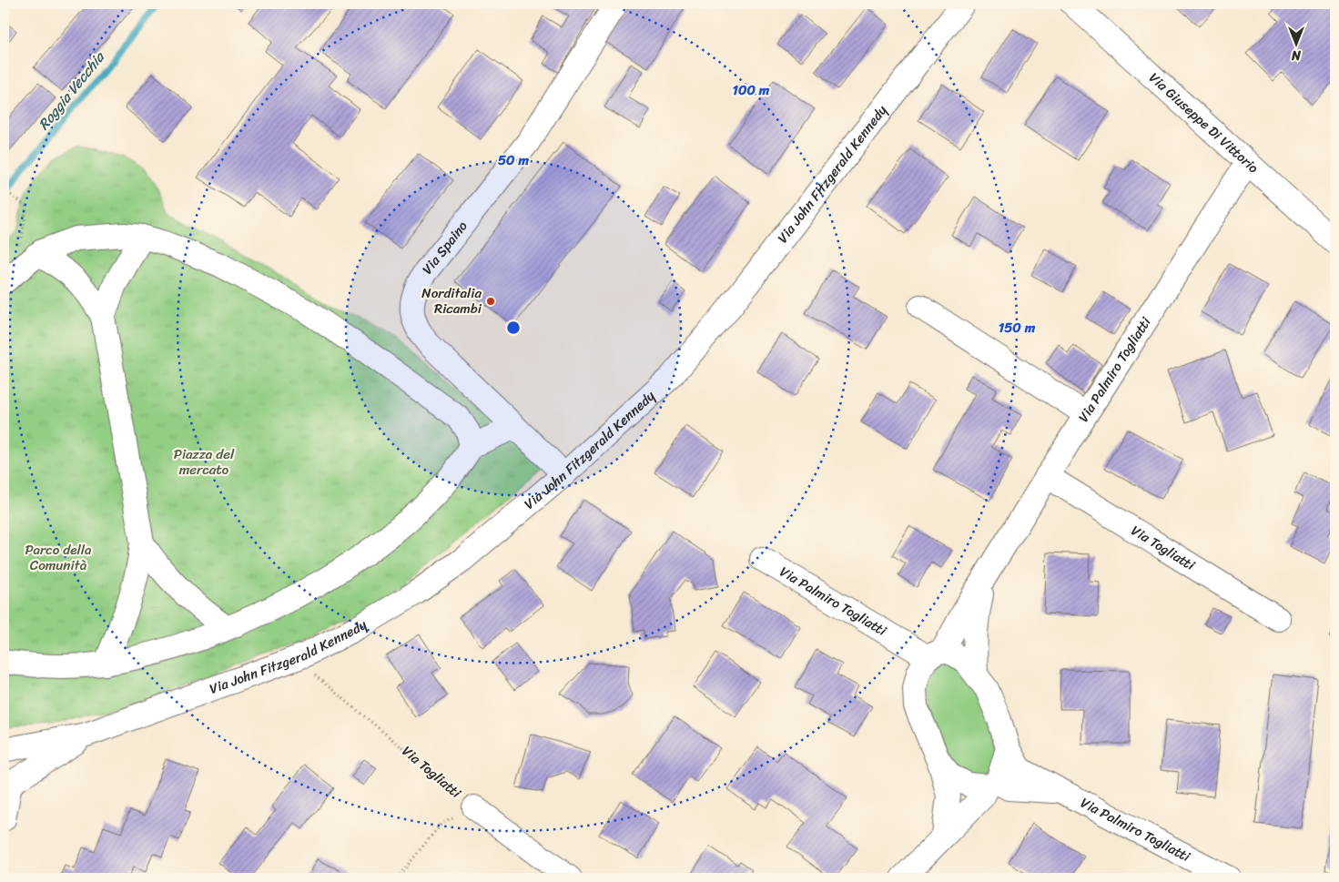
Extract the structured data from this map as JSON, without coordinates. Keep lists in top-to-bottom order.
{
  "streets": {
    "street": [
      "Via Giuseppe Di Vittorio",
      "Via John Fitzgerald Kennedy",
      "Via Spaino",
      "Via Palmiro Togliatti",
      "Via Togliatti"
    ]
  },
  "crossings": [
    ["Via Giuseppe Di Vittorio", "Via Palmiro Togliatti"],
    ["Via John Fitzgerald Kennedy", "Via Spaino"],
    ["Via John Fitzgerald Kennedy", "Via Togliatti"],
    ["Via Palmiro Togliatti", "Via Togliatti"]
  ],
  "water": ["Roggia Vecchia"],
  "parks": ["Piazza del mercato", "Parco della Comunità"],
  "places": ["Norditalia Ricambi"],
  "north": "bottom",
  "rings": ["100 m", "50 m", "150 m"]
}
